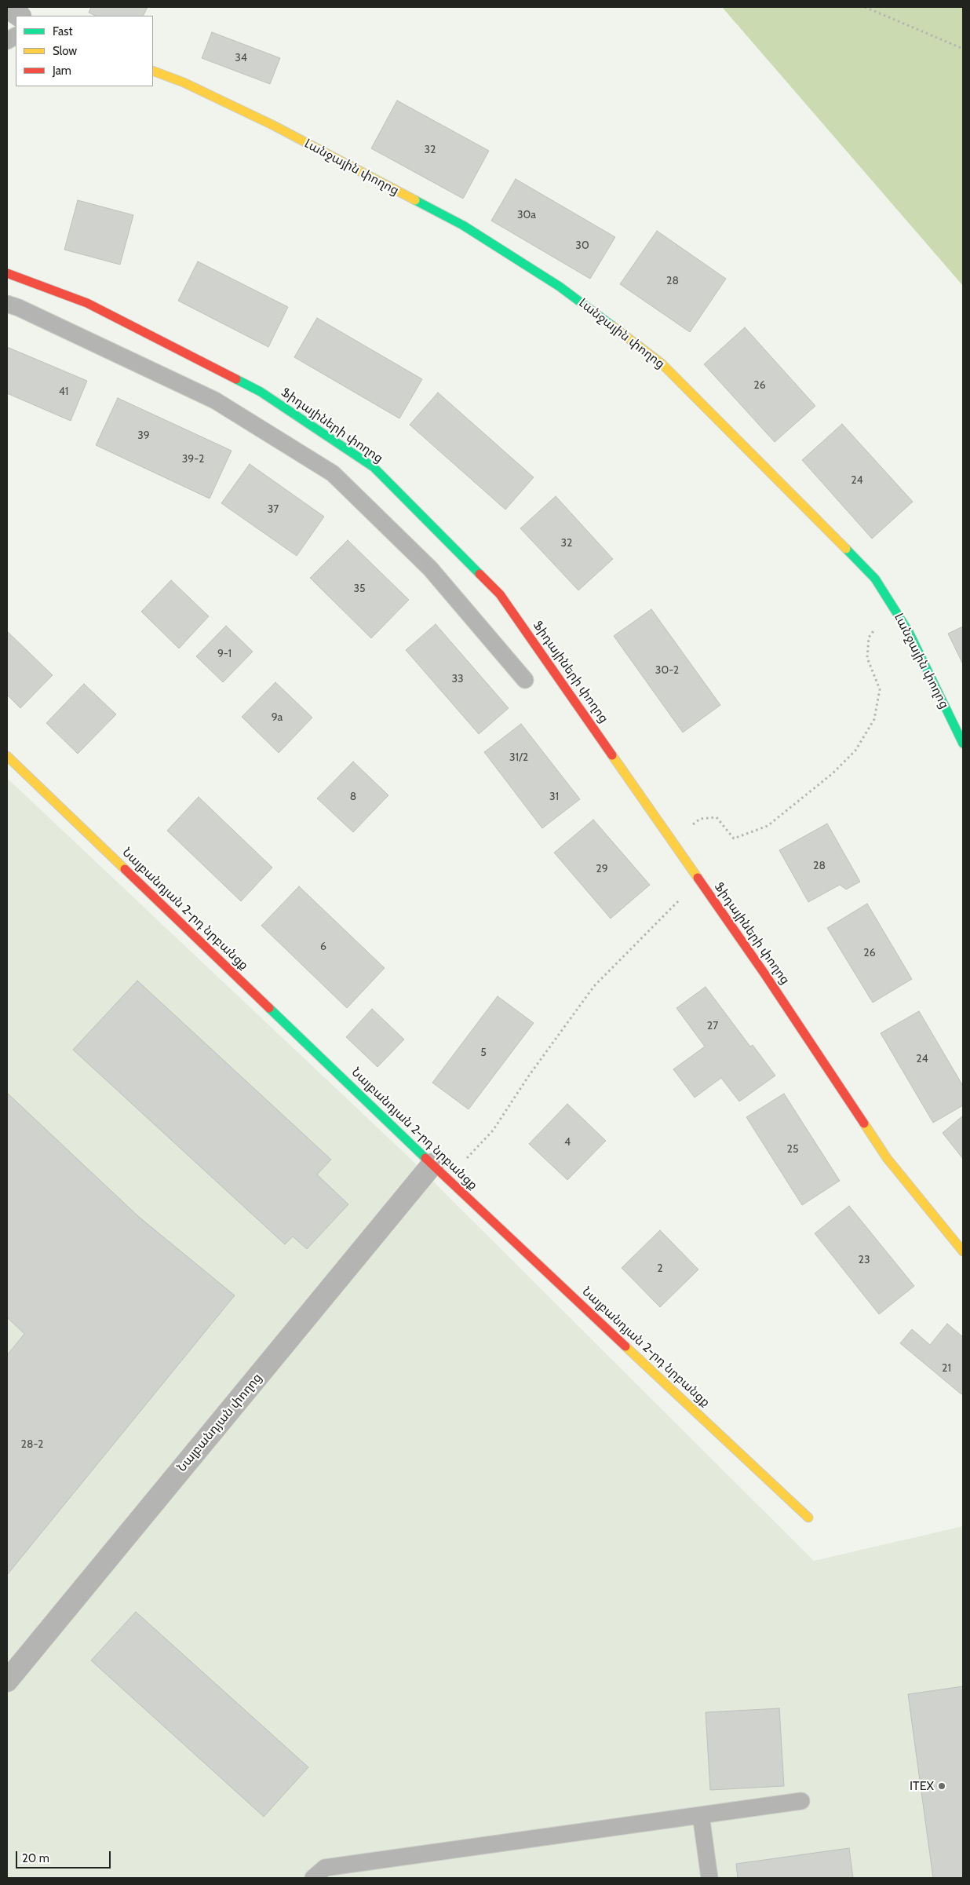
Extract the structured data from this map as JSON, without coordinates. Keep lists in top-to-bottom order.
{
  "streets": {
    "street": [
      "Լանջային փողոց",
      "Ֆիդայիների փողոց",
      "Նալբանդյան 2-րդ նրբանցք",
      "Նալբանդյան փողոց"
    ]
  },
  "crossings": [
    ["Նալբանդյան 2-րդ նրբանցք", "Նալբանդյան փողոց"]
  ],
  "places": ["ITEX"],
  "house_numbers": [
    "34",
    "32",
    "30a",
    "30",
    "28",
    "26",
    "41",
    "39",
    "39-2",
    "24",
    "37",
    "32",
    "35",
    "9-1",
    "30-2",
    "33",
    "9a",
    "31/2",
    "8",
    "31",
    "28",
    "29",
    "6",
    "26",
    "27",
    "5",
    "24",
    "4",
    "25",
    "23",
    "2",
    "21",
    "28-2"
  ],
  "legend": ["Fast", "Slow", "Jam"],
  "scale_bar": "20 m"
}
